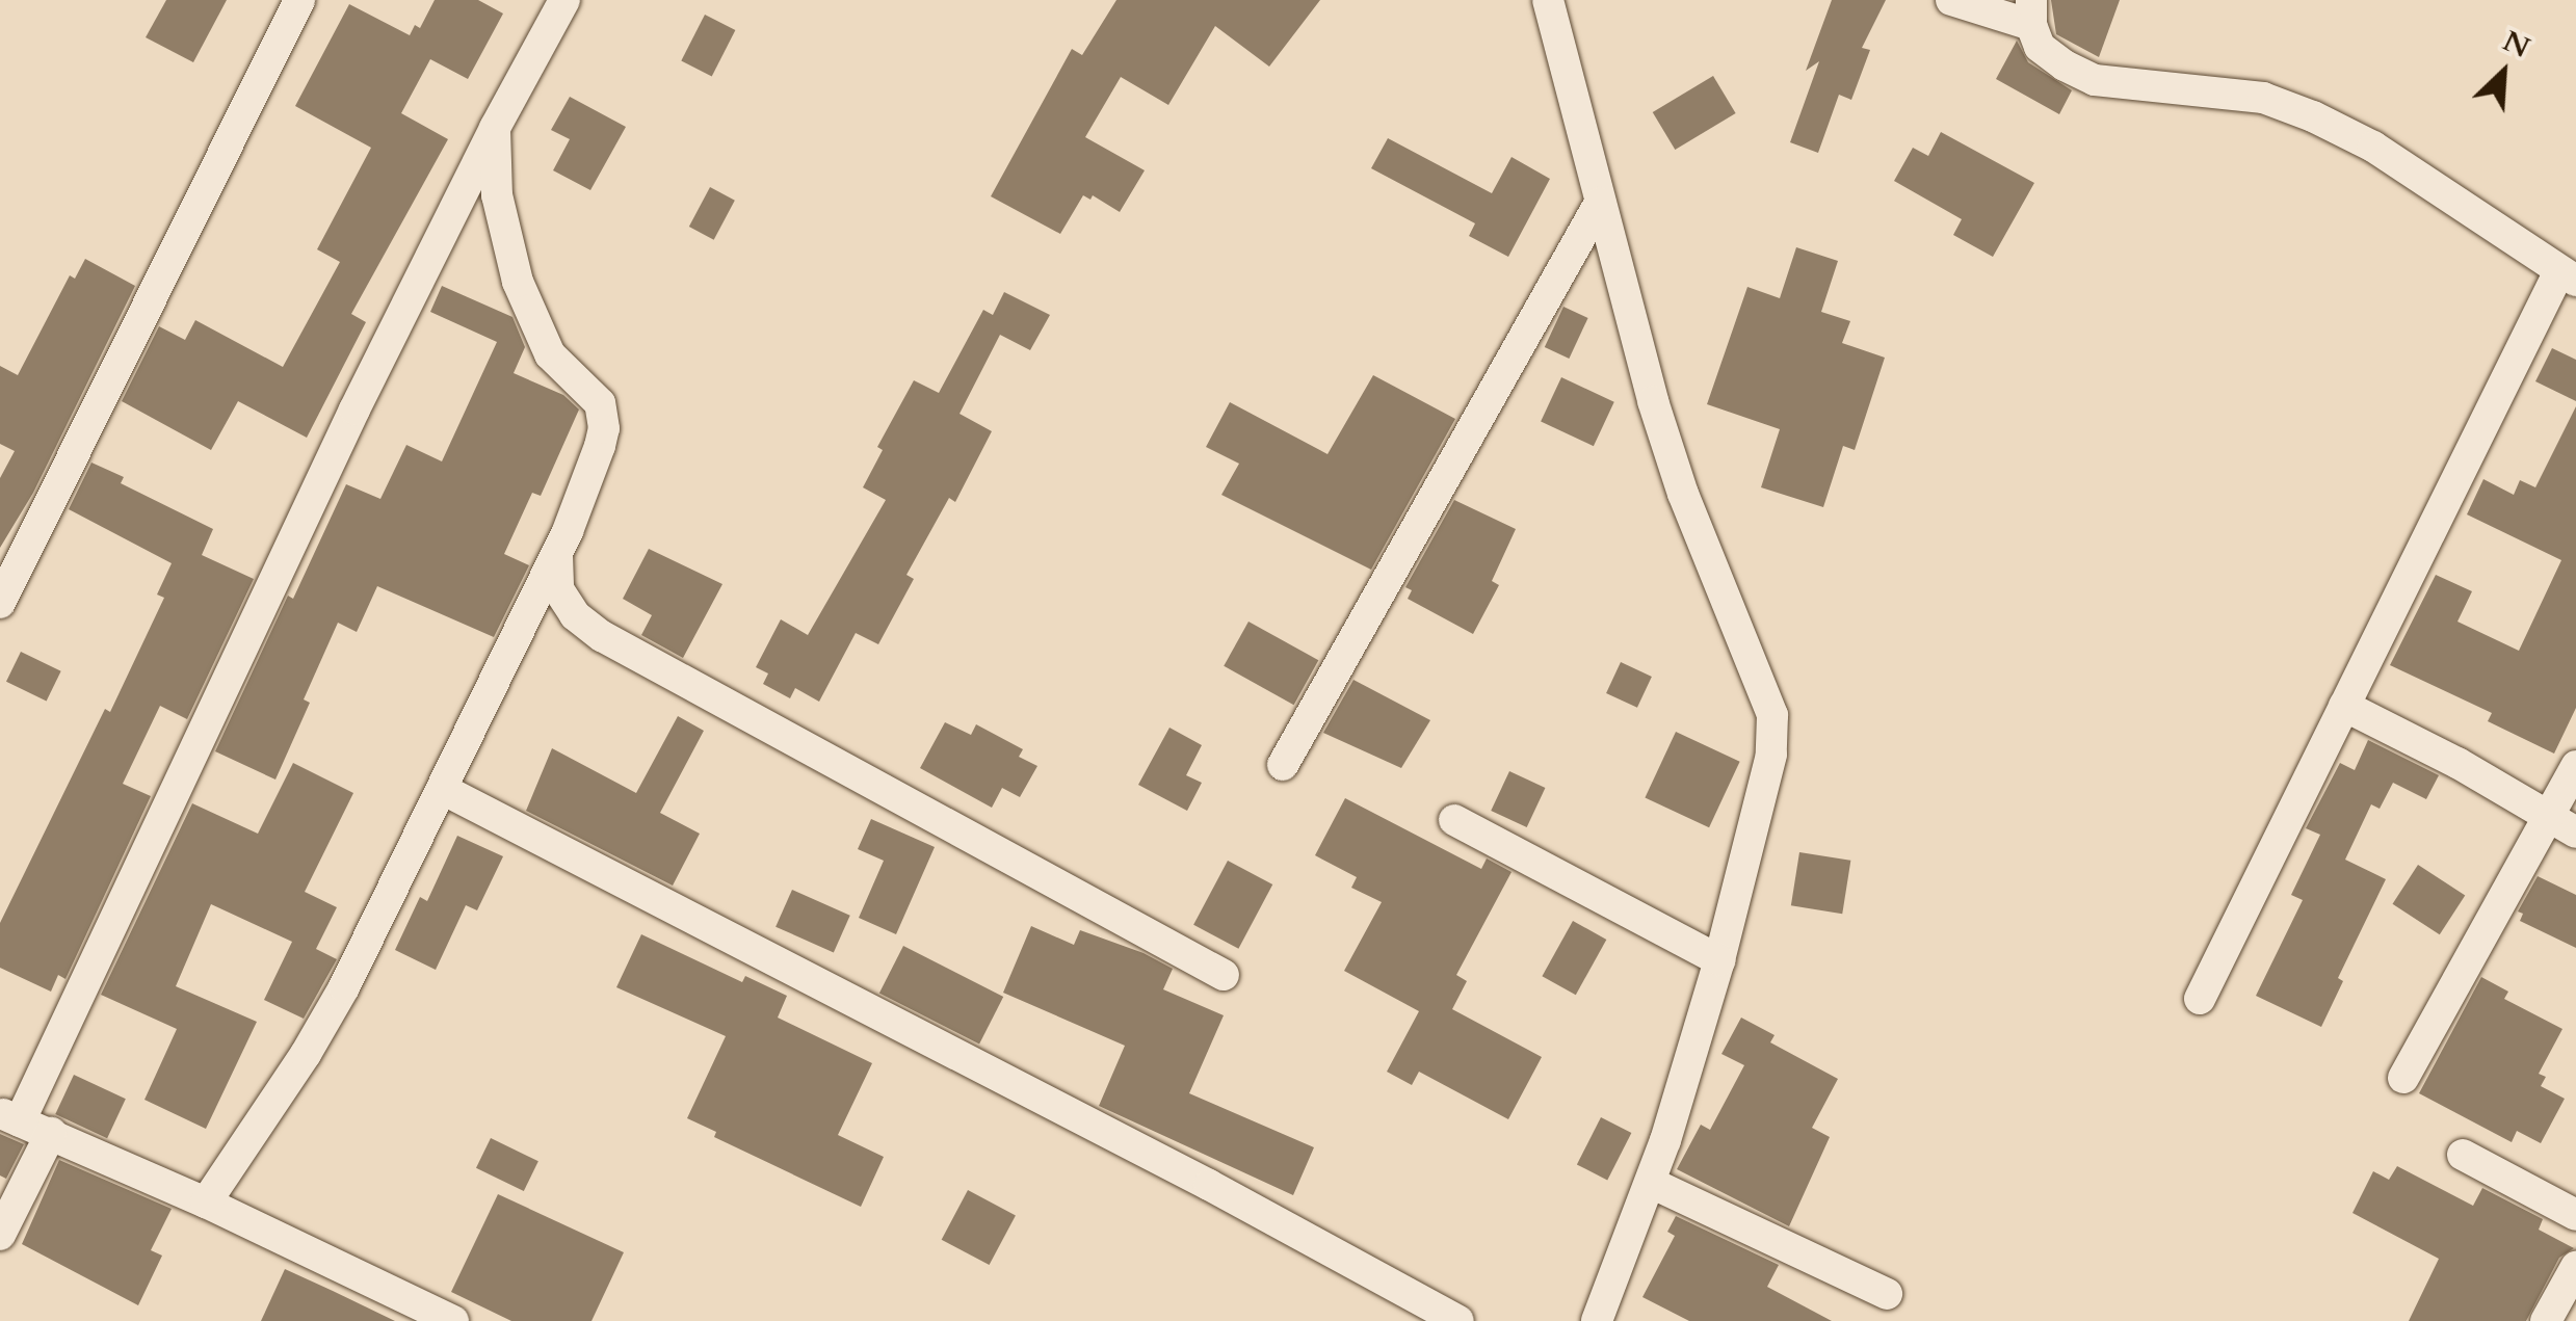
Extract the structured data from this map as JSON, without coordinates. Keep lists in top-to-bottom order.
{
  "north": "top right"
}
